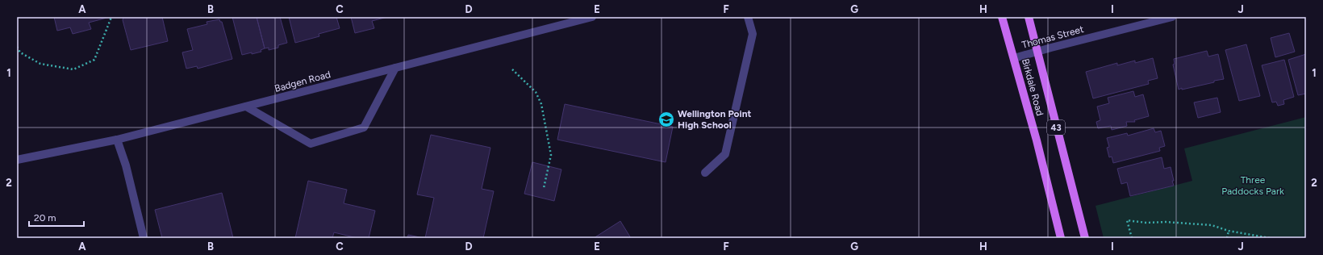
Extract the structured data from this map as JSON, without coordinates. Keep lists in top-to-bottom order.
{
  "streets": {
    "main road": ["Birkdale Road", "43"],
    "street": ["Thomas Street", "Badgen Road"]
  },
  "crossings": [
    ["Thomas Street", "Birkdale Road"]
  ],
  "parks": ["Three Paddocks Park"],
  "places": {
    "school or university": ["Wellington Point High School"]
  },
  "scale_bar": "20 m",
  "grid": {
    "columns": [
      "A",
      "B",
      "C",
      "D",
      "E",
      "F",
      "G",
      "H",
      "I",
      "J"
    ],
    "rows": ["1", "2"]
  }
}
